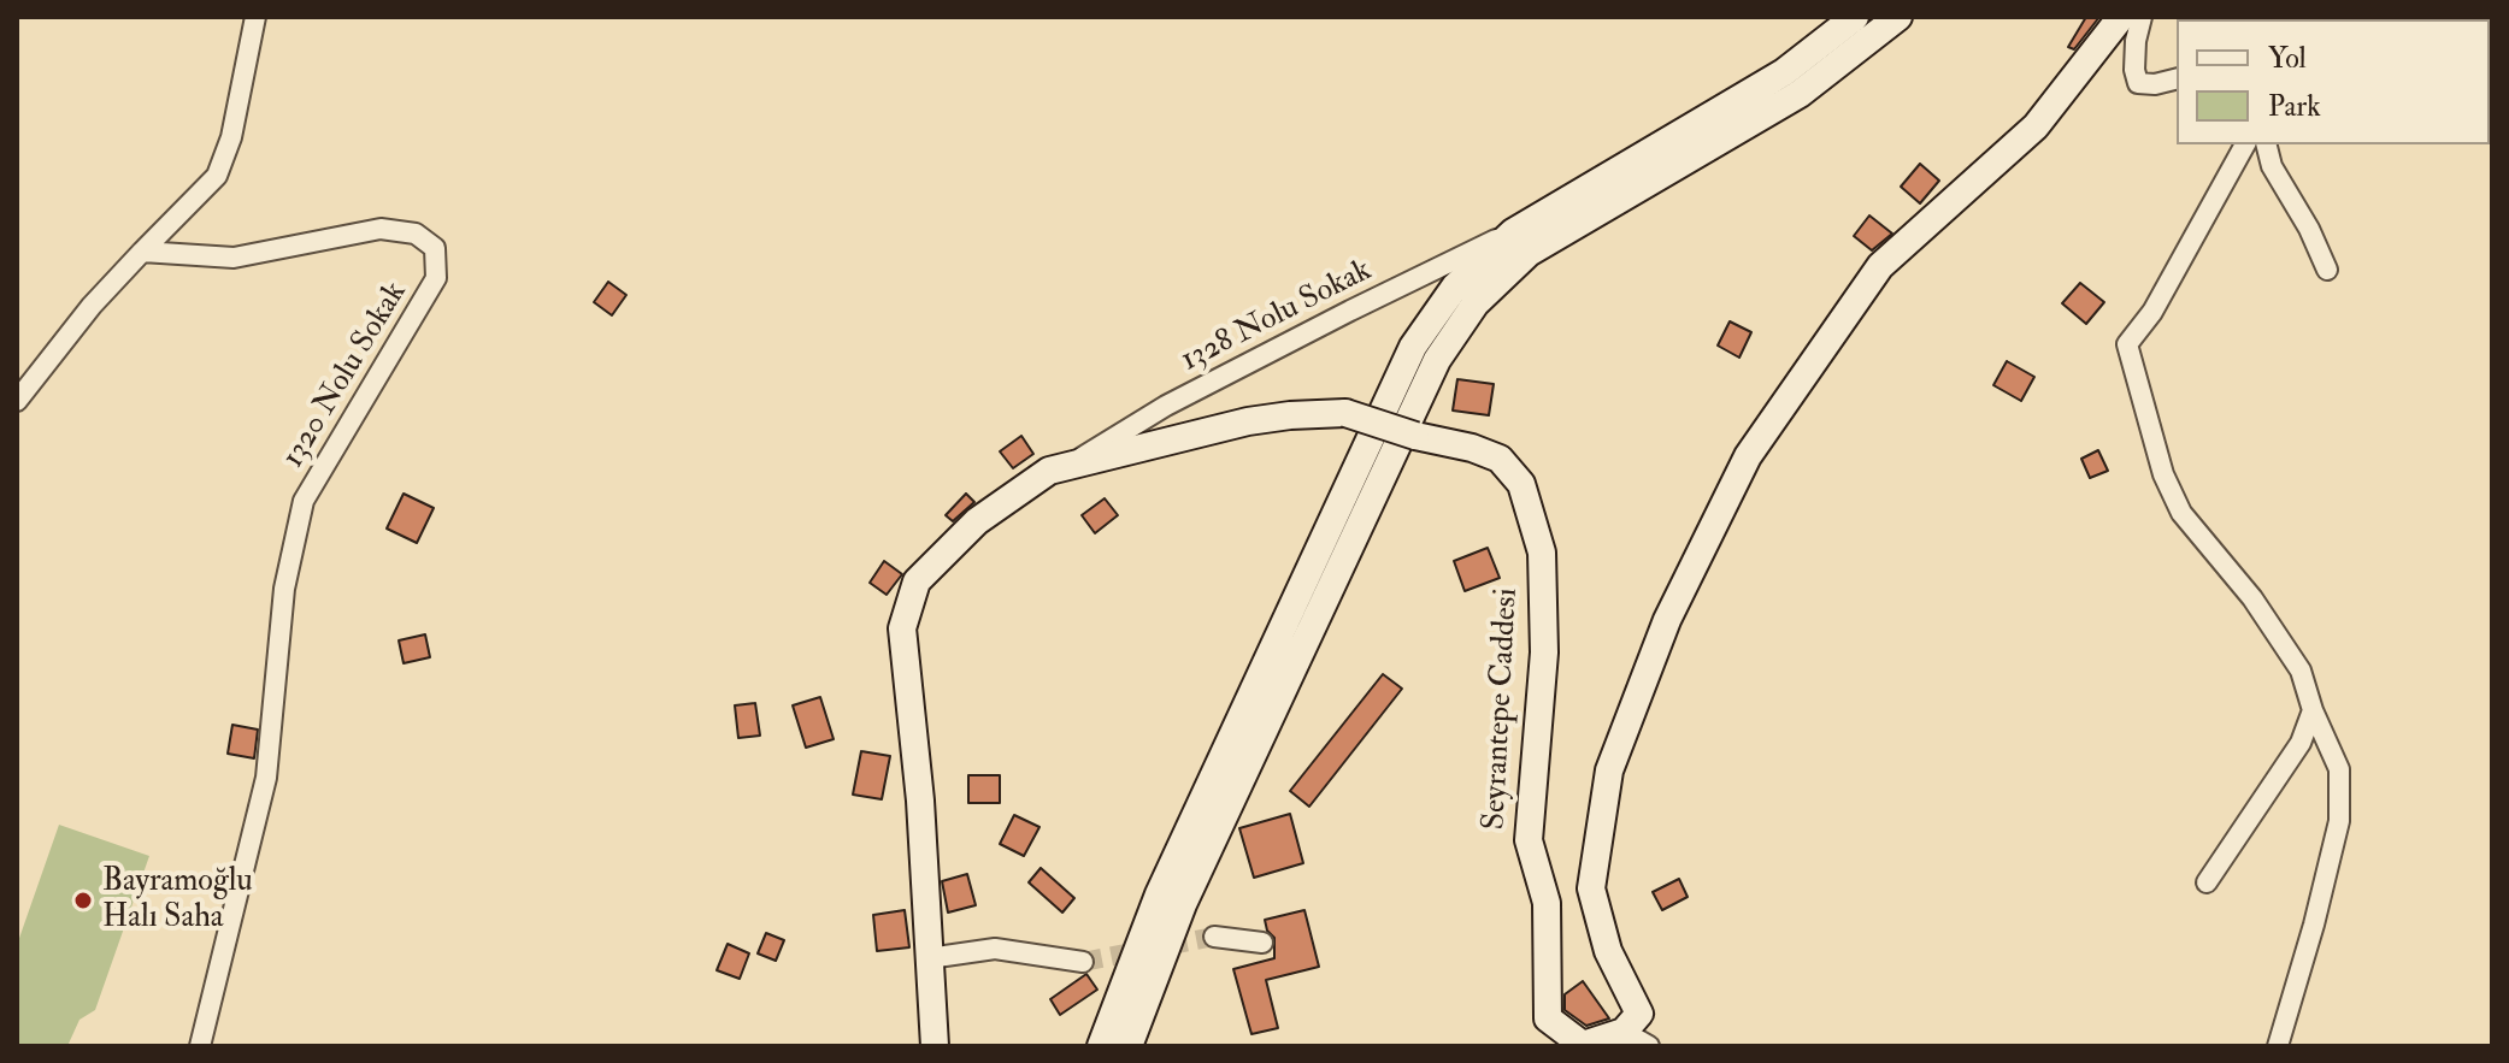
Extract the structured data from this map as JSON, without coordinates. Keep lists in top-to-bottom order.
{
  "streets": {
    "street": ["1328 Nolu Sokak", "1320 Nolu Sokak", "Seyrantepe Caddesi"]
  },
  "crossings": [
    ["1328 Nolu Sokak", "Seyrantepe Caddesi"]
  ],
  "places": ["Bayramoğlu Halı Saha"],
  "legend": ["Yol", "Park"]
}
